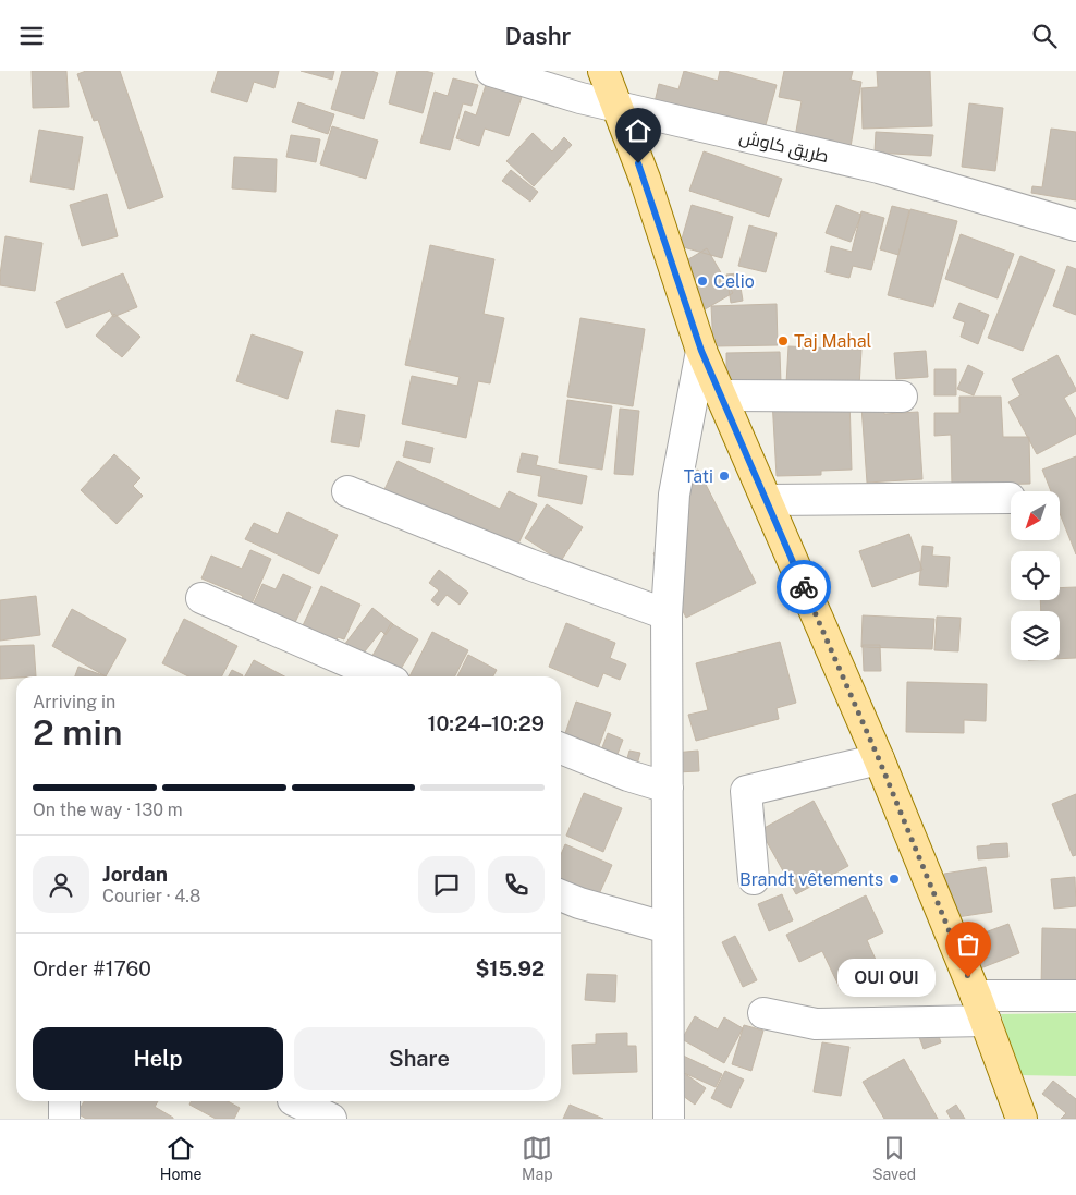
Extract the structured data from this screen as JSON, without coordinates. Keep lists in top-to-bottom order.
{
  "streets": {
    "street": ["طريق كاوش"]
  },
  "places": [
    "Celio",
    "Taj Mahal",
    "Tati",
    "Brandt vêtements",
    "OUI OUI"
  ],
  "north": "bottom left",
  "page": {
    "header": "Dashr",
    "heading": ["2 min", "Arriving in", "10:24–10:29"],
    "panel": [
      "Jordan",
      "Courier · 4.8",
      "Order #1760",
      "$15.92"
    ],
    "bar": "On the way · 130 m",
    "bubble": "OUI OUI",
    "buttons": ["Help", "Share"],
    "tabs": ["Home", "Map", "Saved"]
  }
}
